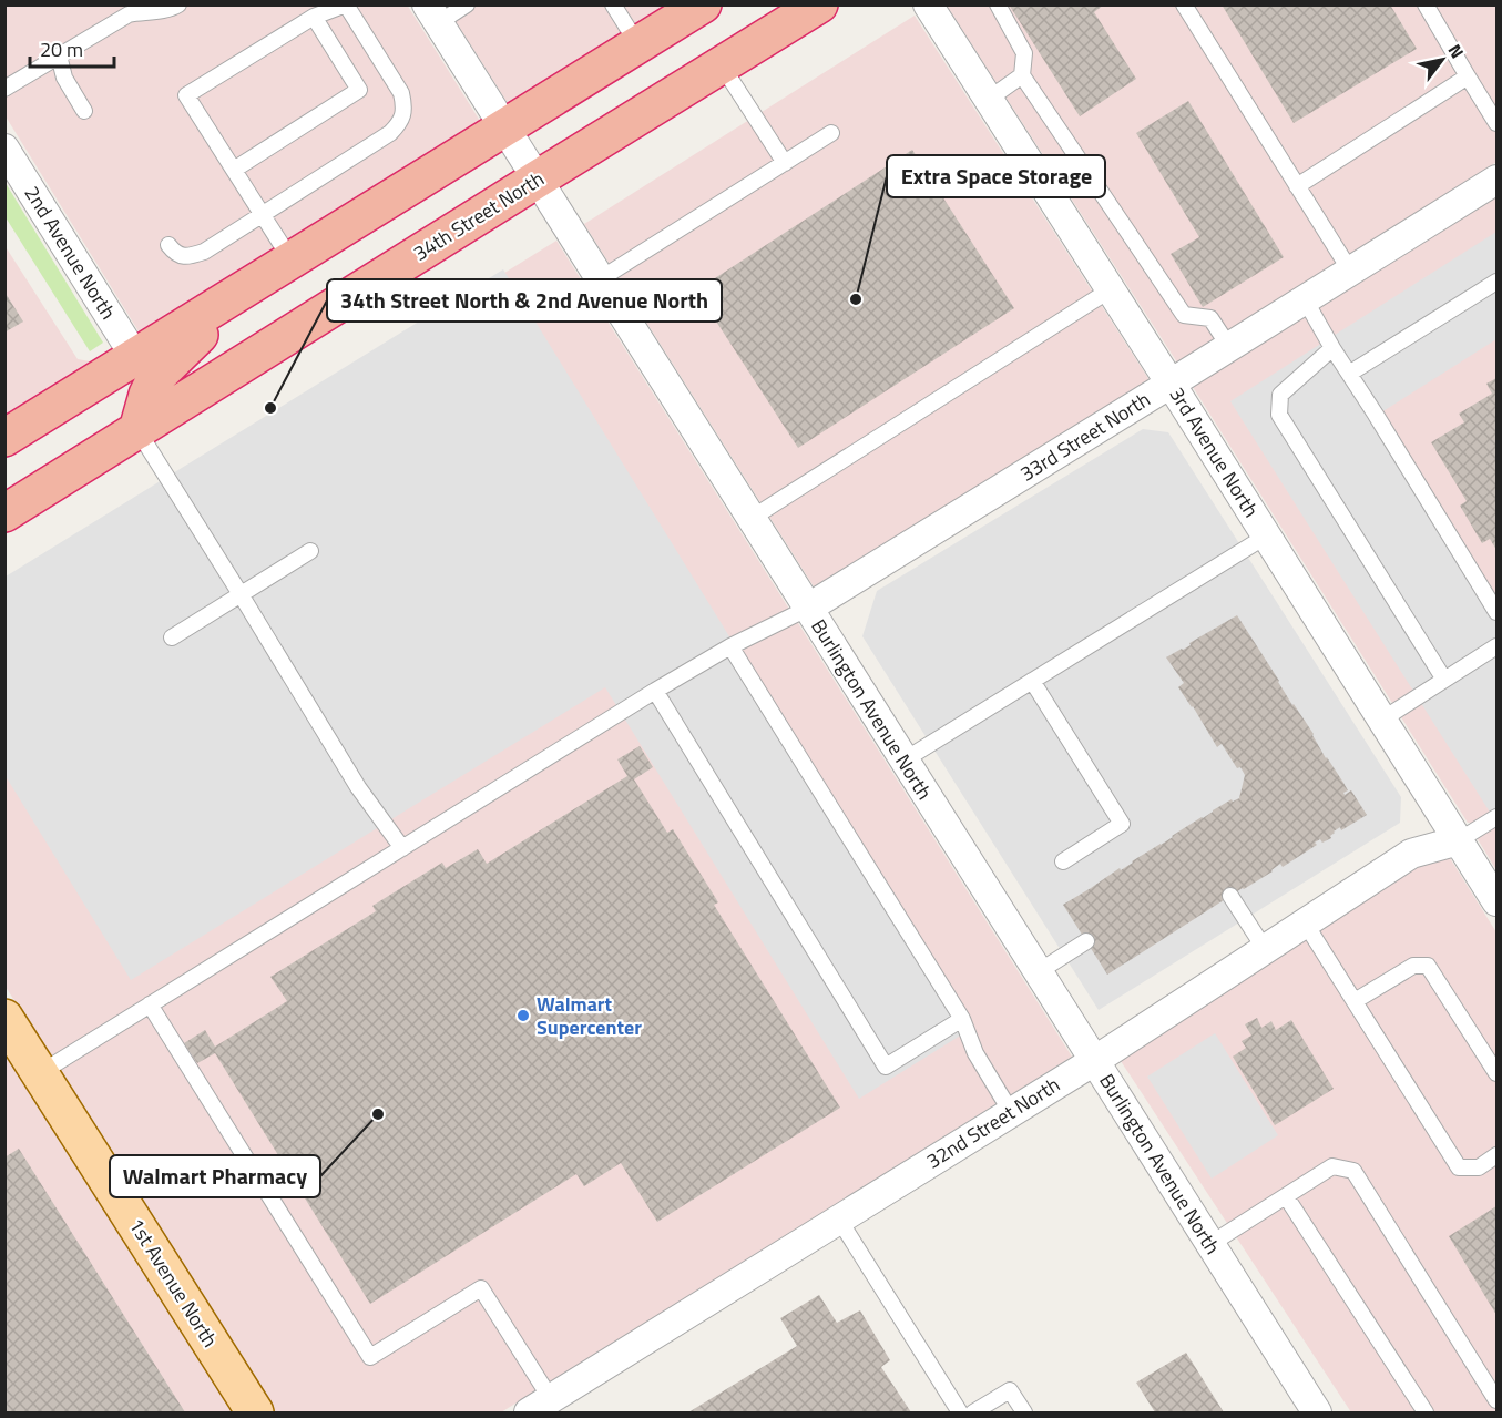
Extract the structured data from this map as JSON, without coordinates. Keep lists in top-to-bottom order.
{
  "streets": {
    "highway": ["34th Street North"],
    "main road": ["1st Avenue North"],
    "street": [
      "2nd Avenue North",
      "33rd Street North",
      "3rd Avenue North",
      "Burlington Avenue North",
      "32nd Street North"
    ]
  },
  "crossings": [
    ["34th Street North", "Burlington Avenue North"],
    ["33rd Street North", "3rd Avenue North"],
    ["33rd Street North", "Burlington Avenue North"],
    ["3rd Avenue North", "32nd Street North"],
    ["Burlington Avenue North", "32nd Street North"]
  ],
  "places": [
    "Extra Space Storage",
    "34th Street North & 2nd Avenue North",
    "Walmart Supercenter",
    "Walmart Pharmacy"
  ],
  "scale_bar": "20 m",
  "north": "top right"
}
